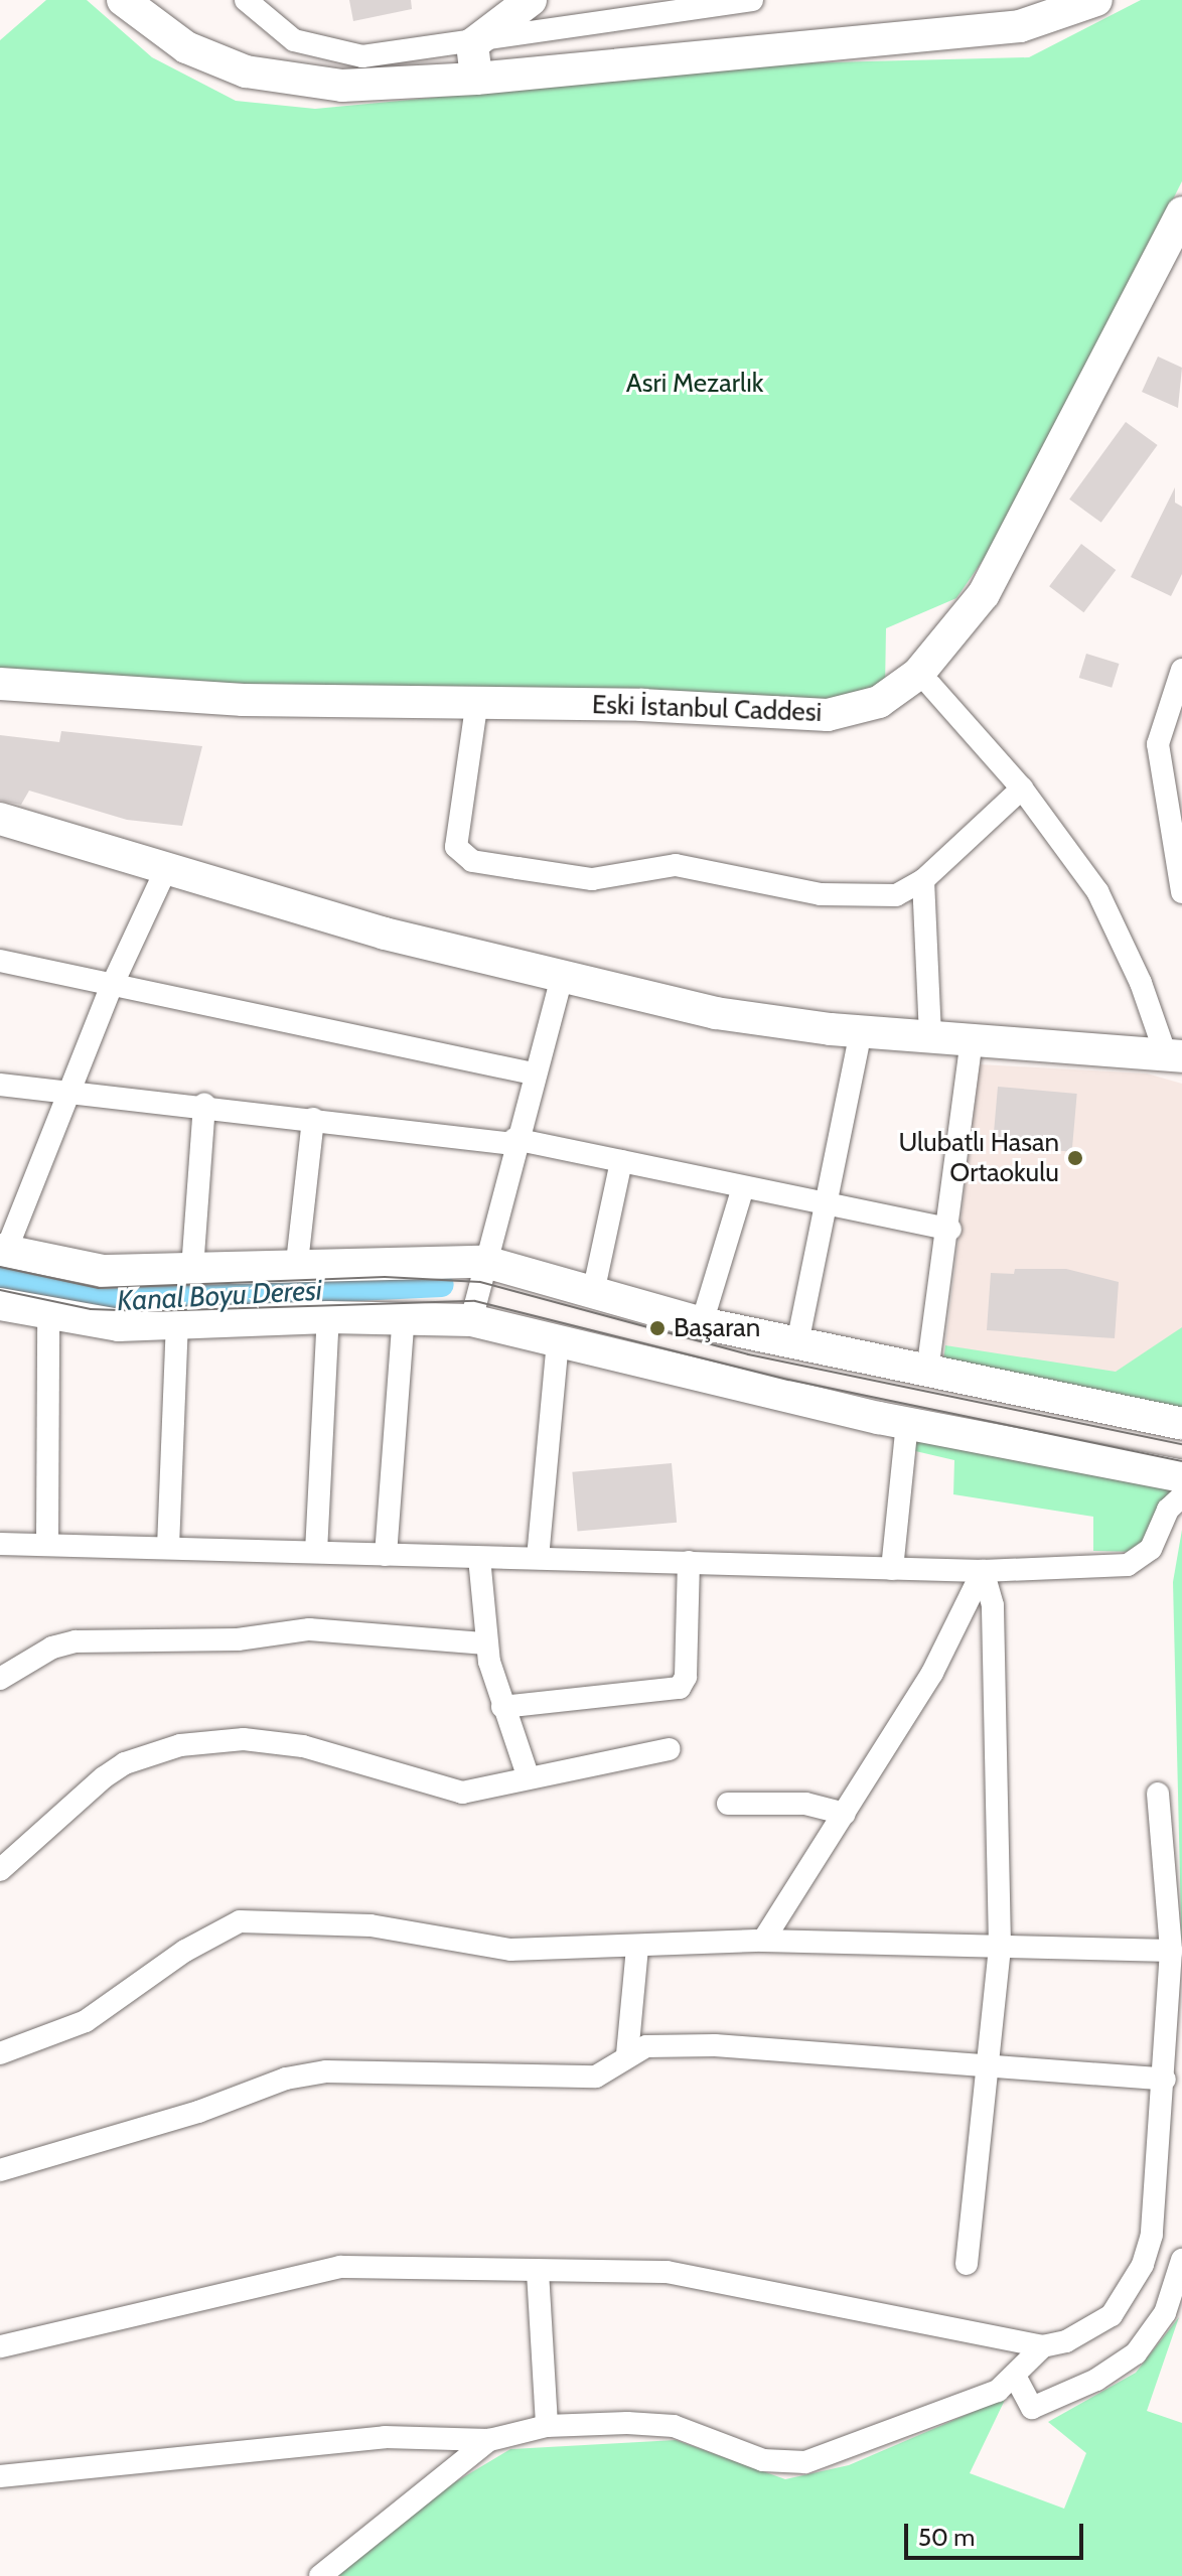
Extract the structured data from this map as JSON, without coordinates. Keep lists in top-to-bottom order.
{
  "streets": {
    "main road": ["Eski İstanbul Caddesi"]
  },
  "water": ["Kanal Boyu Deresi"],
  "parks": ["Asri Mezarlık"],
  "places": ["Ulubatlı Hasan Ortaokulu", "Başaran"],
  "scale_bar": "50 m"
}
